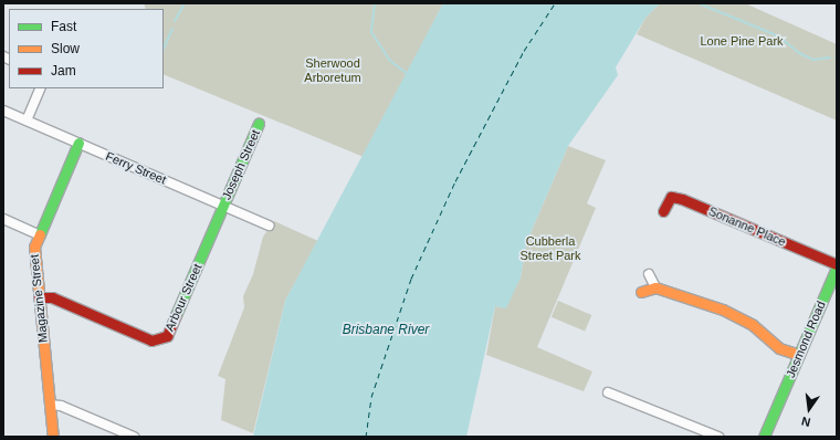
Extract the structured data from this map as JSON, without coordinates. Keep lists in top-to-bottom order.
{
  "streets": {
    "street": [
      "Joseph Street",
      "Ferry Street",
      "Sonanne Place",
      "Arbour Street",
      "Magazine Street",
      "Jesmond Road"
    ]
  },
  "crossings": [
    ["Joseph Street", "Ferry Street"],
    ["Joseph Street", "Arbour Street"],
    ["Ferry Street", "Arbour Street"],
    ["Ferry Street", "Magazine Street"],
    ["Sonanne Place", "Jesmond Road"],
    ["Arbour Street", "Magazine Street"]
  ],
  "water": ["Brisbane River"],
  "parks": ["Lone Pine Park", "Sherwood Arboretum", "Cubberla Street Park"],
  "legend": ["Fast", "Slow", "Jam"],
  "north": "bottom"
}
